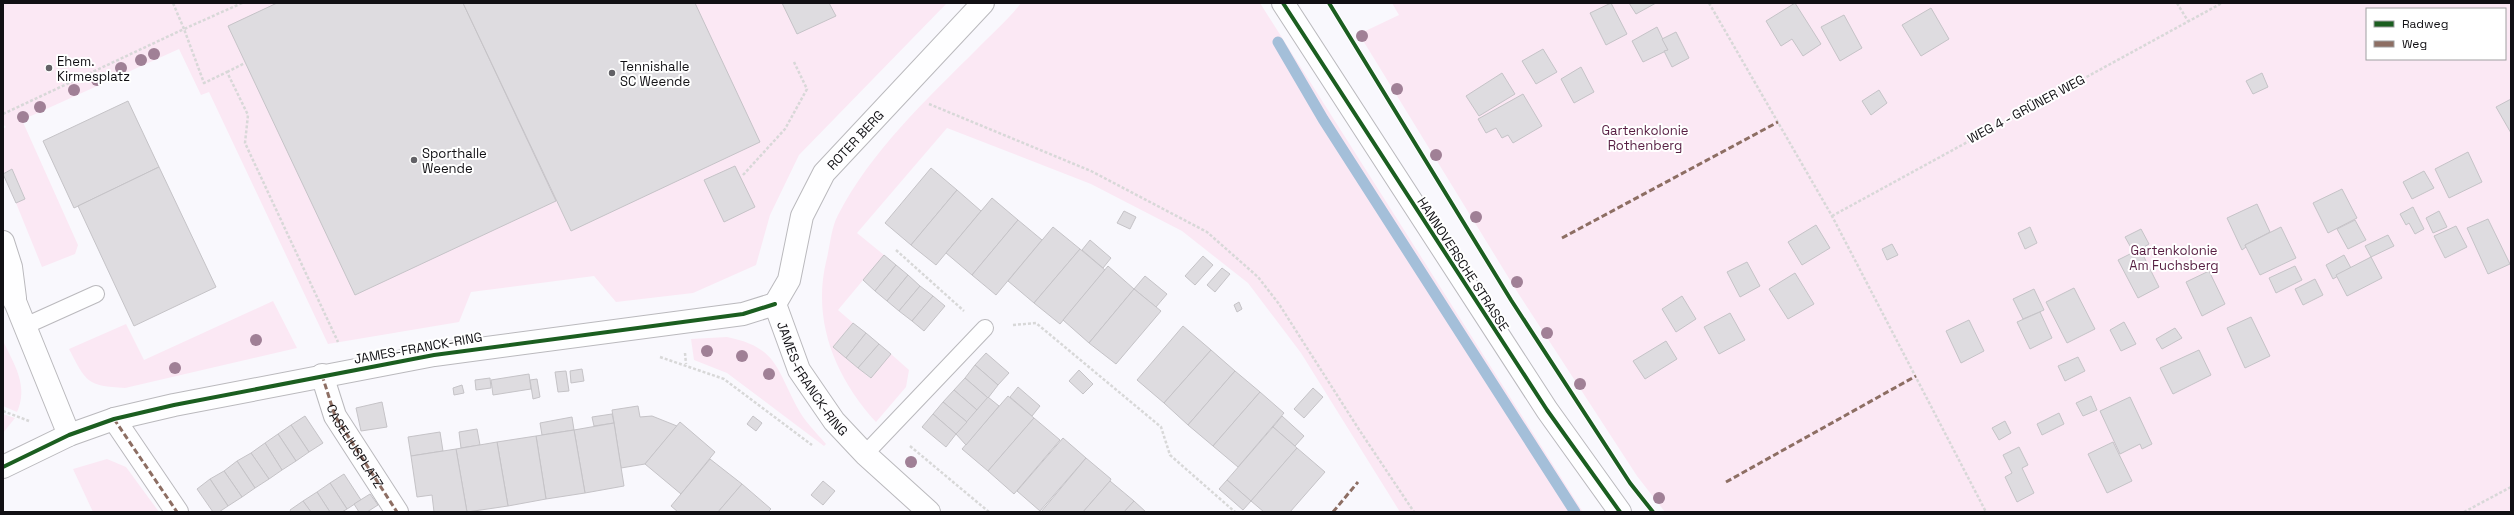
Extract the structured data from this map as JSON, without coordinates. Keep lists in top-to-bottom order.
{
  "streets": {
    "street": [
      "ROTER BERG",
      "HANNOVERSCHE STRASSE",
      "JAMES-FRANCK-RING",
      "CASELIUSPLATZ"
    ],
    "path": ["WEG 4 - GRÜNER WEG"]
  },
  "crossings": [
    ["ROTER BERG", "JAMES-FRANCK-RING"],
    ["JAMES-FRANCK-RING", "CASELIUSPLATZ"]
  ],
  "parks": ["Gartenkolonie Rothenberg", "Gartenkolonie Am Fuchsberg"],
  "places": ["Ehem. Kirmesplatz", "Tennishalle SC Weende", "Sporthalle Weende"],
  "legend": ["Radweg", "Weg"]
}
